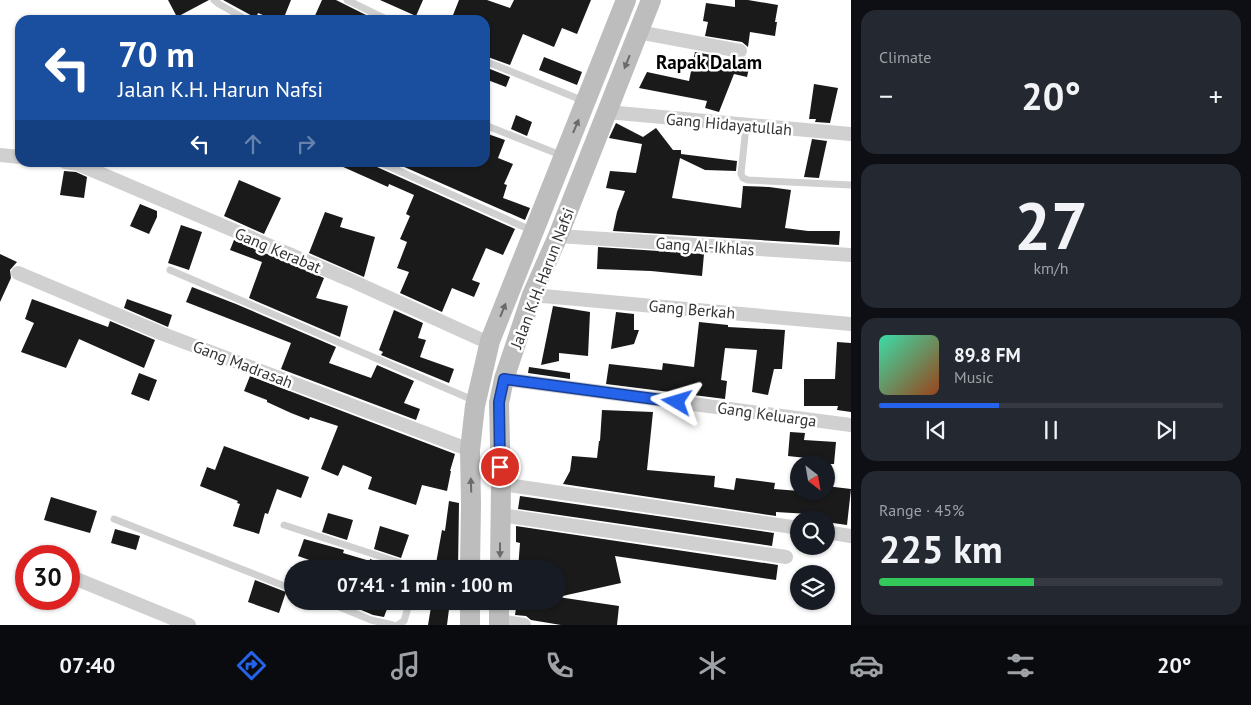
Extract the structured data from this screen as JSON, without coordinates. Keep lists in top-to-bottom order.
{
  "streets": {
    "main road": ["Jalan K.H. Harun Nafsi"],
    "street": [
      "Gang Hidayatullah",
      "Gang Al-Ikhlas",
      "Gang Kerabat",
      "Gang Berkah",
      "Gang Madrasah",
      "Gang Keluarga"
    ]
  },
  "crossings": [
    ["Gang Hidayatullah", "Jalan K.H. Harun Nafsi"],
    ["Gang Al-Ikhlas", "Jalan K.H. Harun Nafsi"],
    ["Gang Kerabat", "Jalan K.H. Harun Nafsi"],
    ["Jalan K.H. Harun Nafsi", "Gang Berkah"],
    ["Jalan K.H. Harun Nafsi", "Gang Madrasah"],
    ["Jalan K.H. Harun Nafsi", "Gang Keluarga"]
  ],
  "districts": ["Rapak Dalam"],
  "north": "bottom right",
  "page": {
    "tile": [
      "Climate",
      ["27", "km/h"],
      ["Range · 45%", "225 km"]
    ],
    "turn": ["70 m", "Jalan K.H. Harun Nafsi"],
    "heat": ["−", "20°", "+"],
    "song": ["89.8 FM", "Music"],
    "limit": "30",
    "trip": "07:41 · 1 min · 100 m",
    "tabs": ["07:40", "20°"]
  }
}
